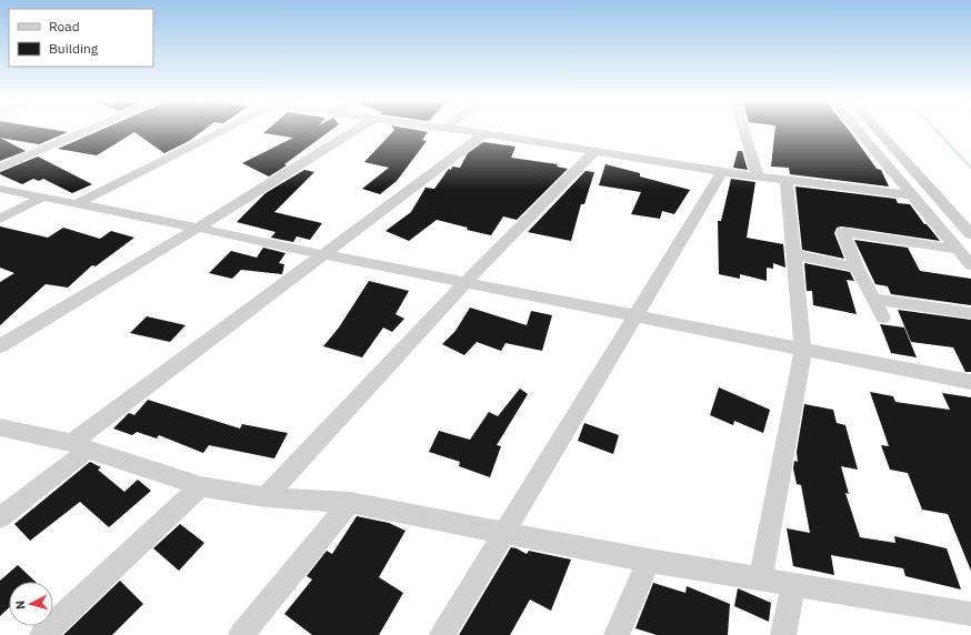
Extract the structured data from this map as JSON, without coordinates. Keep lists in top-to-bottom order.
{
  "legend": ["Road", "Building"],
  "north": "left"
}
